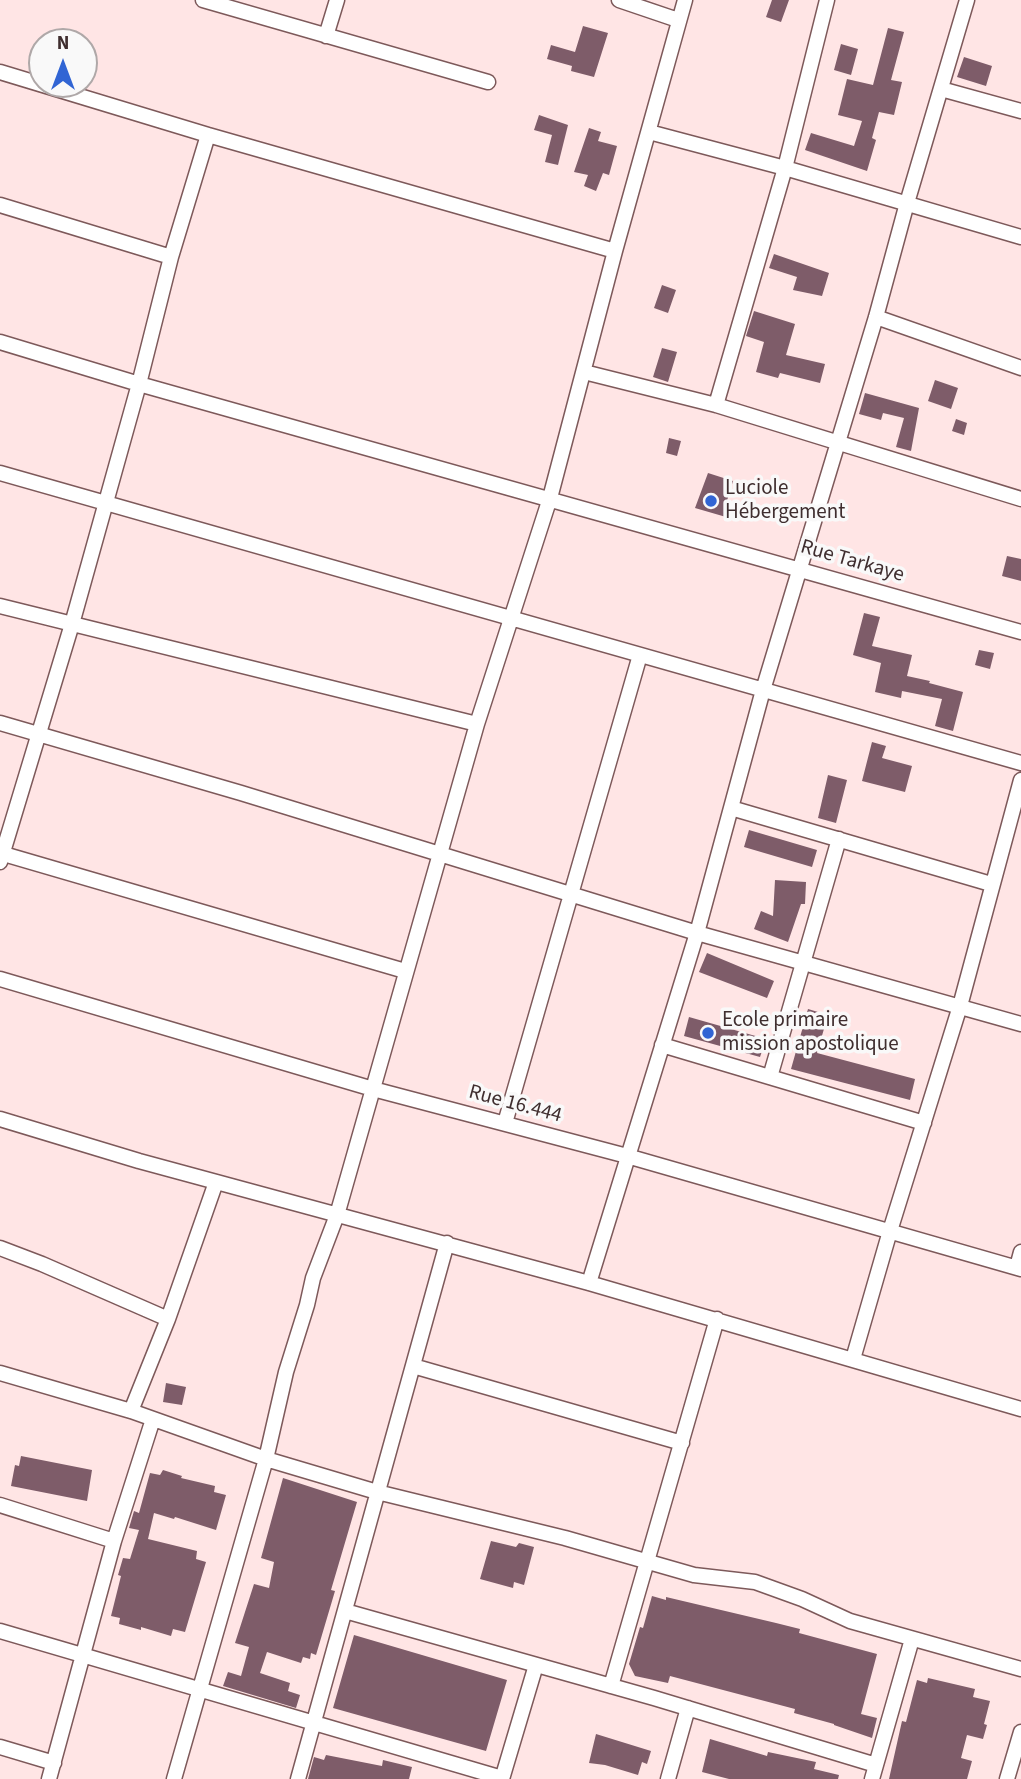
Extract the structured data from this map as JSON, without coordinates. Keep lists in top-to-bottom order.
{
  "streets": {
    "street": ["Rue Tarkaye", "Rue 16.444"]
  },
  "places": ["Luciole Hébergement", "Ecole primaire mission apostolique"],
  "north": "top"
}
